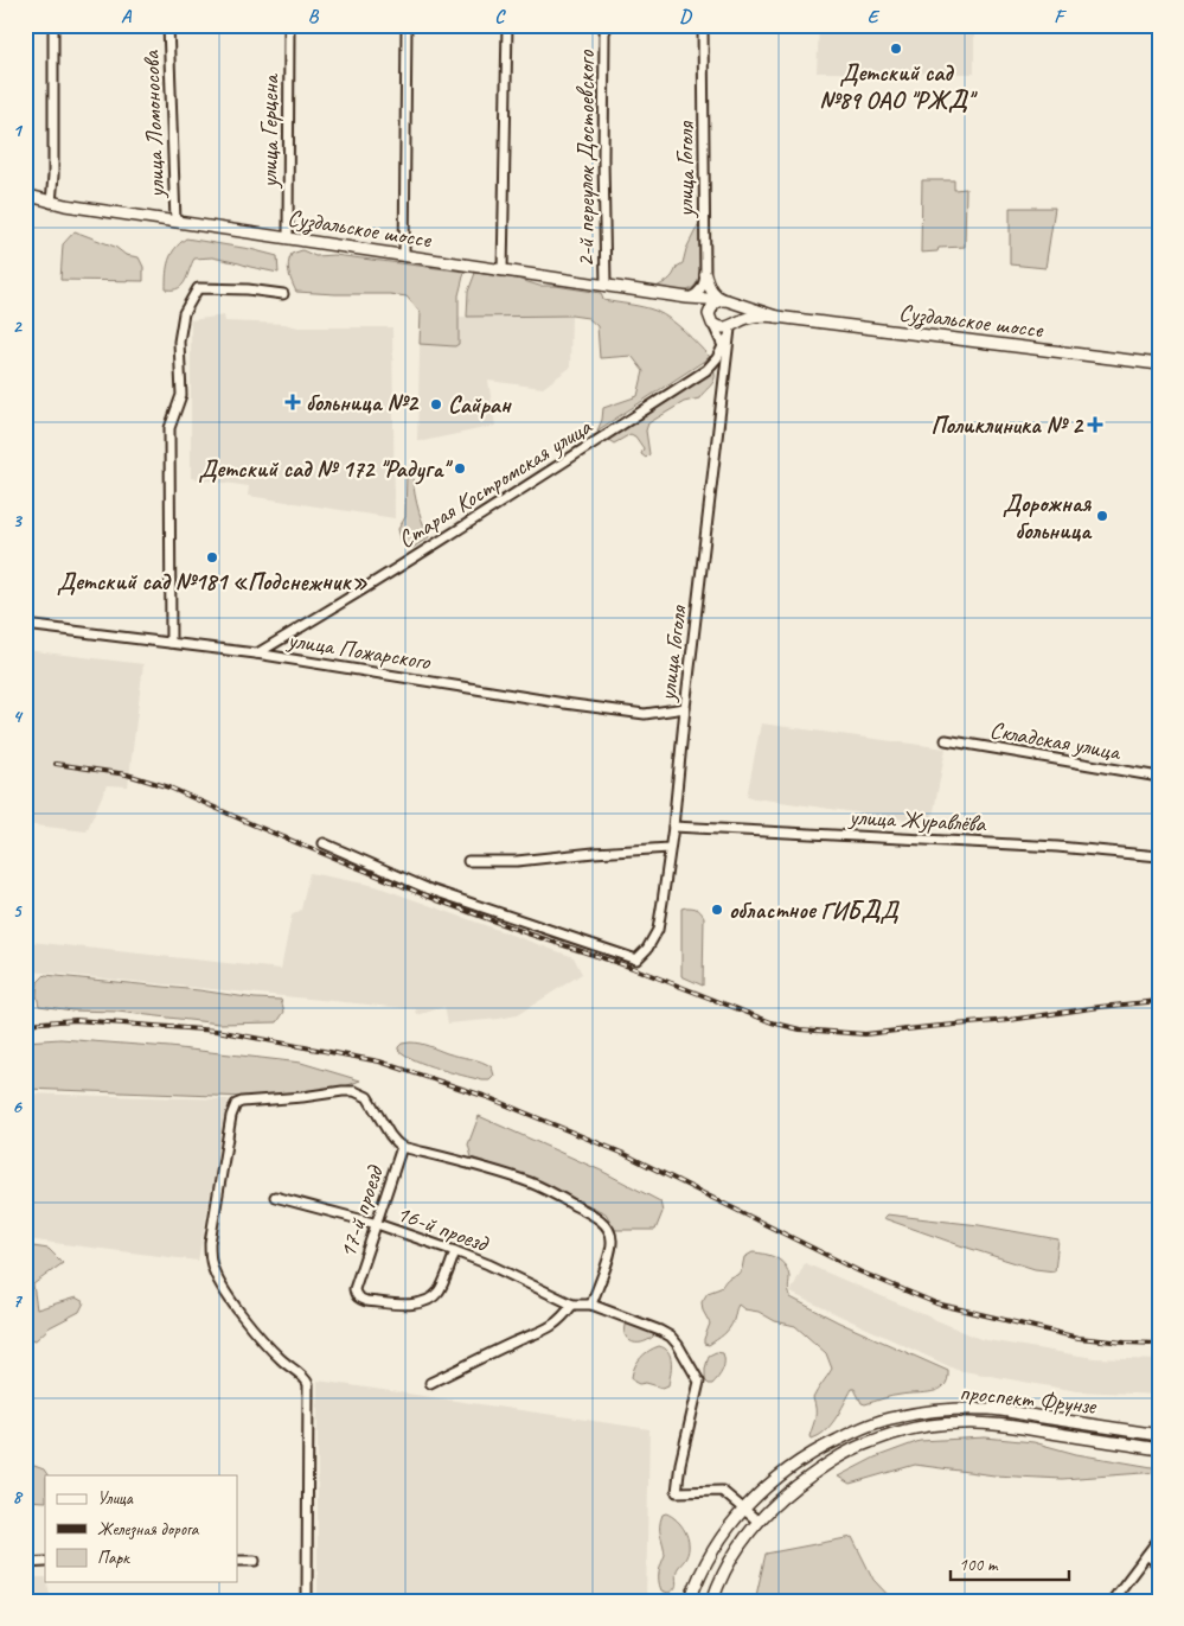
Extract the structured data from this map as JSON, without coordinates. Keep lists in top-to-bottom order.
{
  "streets": {
    "main road": ["Суздальское шоссе", "проспект Фрунзе"],
    "street": [
      "улица Ломоносова",
      "улица Герцена",
      "2-й переулок Достоевского",
      "улица Гоголя",
      "Старая Костромская улица",
      "улица Пожарского",
      "Складская улица",
      "улица Журавлёва",
      "17-й проезд",
      "16-й проезд"
    ]
  },
  "crossings": [
    ["улица Ломоносова", "Суздальское шоссе"],
    ["улица Герцена", "Суздальское шоссе"],
    ["2-й переулок Достоевского", "Суздальское шоссе"],
    ["улица Гоголя", "Суздальское шоссе"],
    ["улица Гоголя", "Старая Костромская улица"],
    ["улица Гоголя", "улица Пожарского"],
    ["улица Гоголя", "улица Журавлёва"],
    ["Суздальское шоссе", "Старая Костромская улица"],
    ["Старая Костромская улица", "улица Пожарского"],
    ["17-й проезд", "16-й проезд"]
  ],
  "places": {
    "other": [
      "Детский сад №89 ОАО \"РЖД\"",
      "Сайран",
      "Детский сад № 172 \"Радуга\"",
      "Дорожная больница",
      "Детский сад №181 «Подснежник»",
      "областное ГИБДД"
    ],
    "health": ["больница №2", "Поликлиника № 2"]
  },
  "legend": ["Улица", "Железная дорога", "Парк"],
  "scale_bar": "100 m",
  "grid": {
    "columns": [
      "A",
      "B",
      "C",
      "D",
      "E",
      "F"
    ],
    "rows": [
      "1",
      "2",
      "3",
      "4",
      "5",
      "6",
      "7",
      "8"
    ]
  }
}
